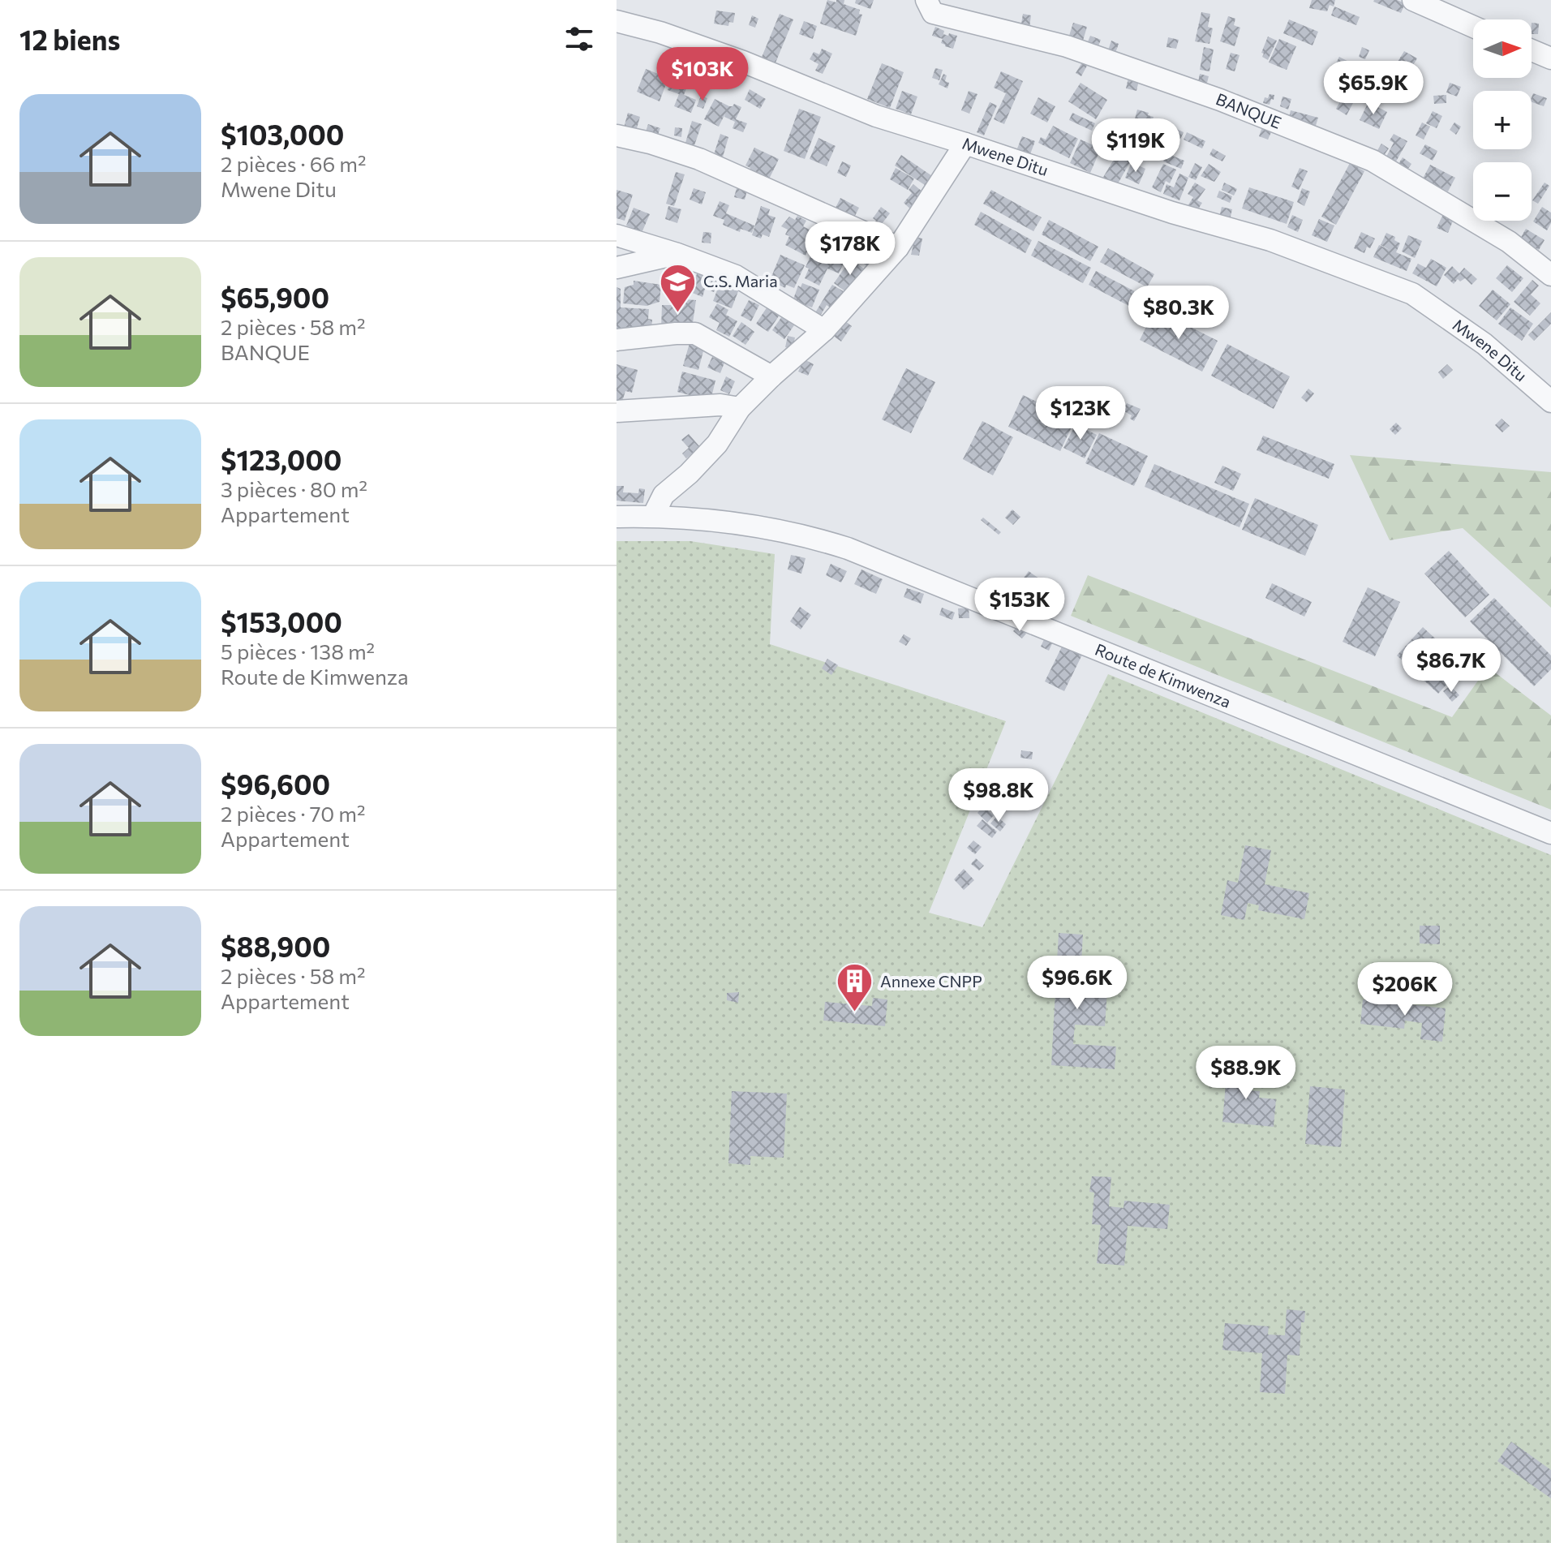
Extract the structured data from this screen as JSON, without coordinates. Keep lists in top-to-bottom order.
{
  "streets": {
    "street": ["BANQUE", "Mwene Ditu", "Route de Kimwenza"]
  },
  "places": {
    "school or university": ["C.S. Maria"],
    "building": ["Annexe CNPP"]
  },
  "north": "right",
  "page": {
    "heading": "12 biens",
    "map_buttons": ["+", "−"],
    "price": [
      "$103K",
      "$65.9K",
      "$119K",
      "$178K",
      "$80.3K",
      "$123K",
      "$153K",
      "$86.7K",
      "$98.8K",
      "$96.6K",
      "$206K",
      "$88.9K"
    ],
    "list": [
      {
        "name": "$103,000",
        "note": "2 pièces · 66 m² · Mwene Ditu"
      },
      {
        "name": "$65,900",
        "note": "2 pièces · 58 m² · BANQUE"
      },
      {
        "name": "$123,000",
        "note": "3 pièces · 80 m² · Appartement"
      },
      {
        "name": "$153,000",
        "note": "5 pièces · 138 m² · Route de Kimwenza"
      },
      {
        "name": "$96,600",
        "note": "2 pièces · 70 m² · Appartement"
      },
      {
        "name": "$88,900",
        "note": "2 pièces · 58 m² · Appartement"
      }
    ]
  }
}
